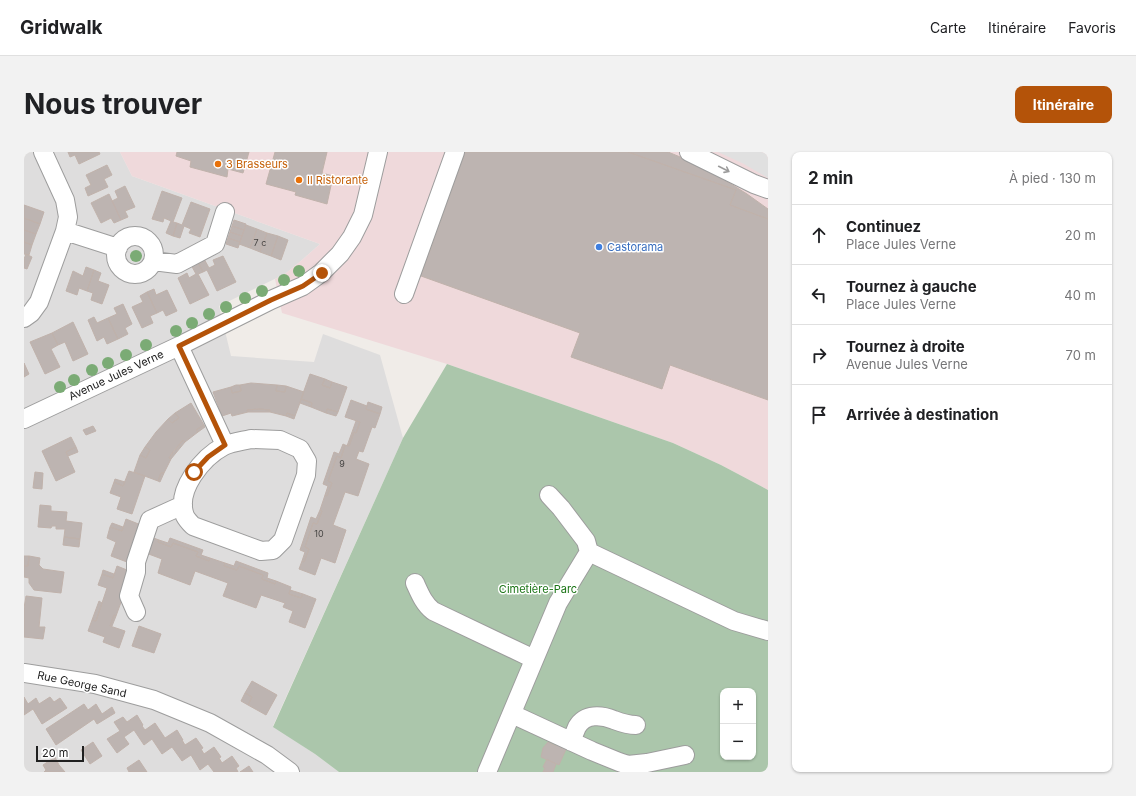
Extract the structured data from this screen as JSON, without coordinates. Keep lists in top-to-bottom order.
{
  "streets": {
    "street": ["Avenue Jules Verne", "Rue George Sand"]
  },
  "parks": ["Cimetière-Parc"],
  "places": ["3 Brasseurs", "Il Ristorante", "Castorama"],
  "house_numbers": ["7 c", "9", "10"],
  "scale_bar": "20 m",
  "page": {
    "header": "Gridwalk",
    "nav": ["Carte", "Itinéraire", "Favoris"],
    "buttons": "Itinéraire",
    "title": "Nous trouver",
    "heading": ["2 min", "À pied · 130 m"],
    "list": [
      ["Continuez", "Place Jules Verne", "20 m"],
      ["Tournez à gauche", "Place Jules Verne", "40 m"],
      ["Tournez à droite", "Avenue Jules Verne", "70 m"],
      "Arrivée à destination"
    ],
    "map_buttons": ["+", "−"],
    "scale": "20 m"
  }
}
